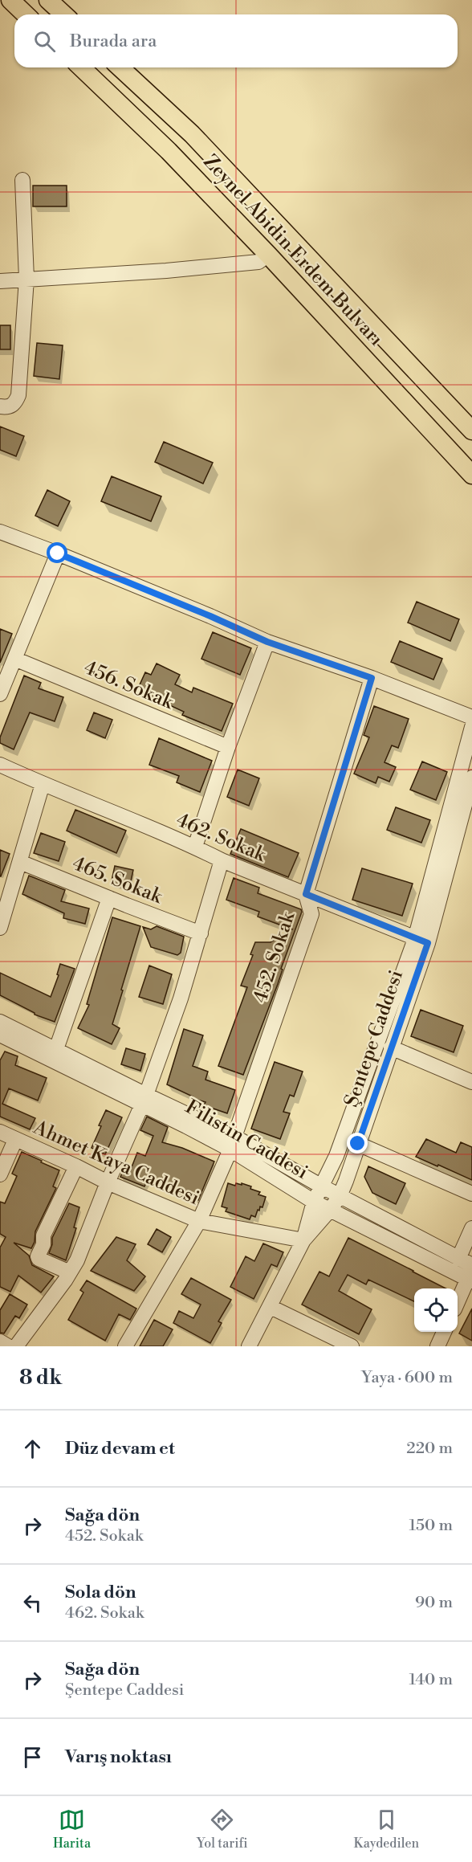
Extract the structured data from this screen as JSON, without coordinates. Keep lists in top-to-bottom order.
{
  "streets": {
    "main road": ["Zeynel Abidin Erdem Bulvarı"],
    "street": [
      "456. Sokak",
      "462. Sokak",
      "465. Sokak",
      "452. Sokak",
      "Şentepe Caddesi",
      "Filistin Caddesi",
      "Ahmet Kaya Caddesi"
    ]
  },
  "crossings": [
    ["462. Sokak", "452. Sokak"],
    ["462. Sokak", "Şentepe Caddesi"],
    ["452. Sokak", "Filistin Caddesi"],
    ["452. Sokak", "Ahmet Kaya Caddesi"],
    ["Şentepe Caddesi", "Filistin Caddesi"],
    ["Şentepe Caddesi", "Ahmet Kaya Caddesi"]
  ],
  "page": {
    "search": "Burada ara",
    "heading": ["8 dk", "Yaya · 600 m"],
    "list": [
      ["Düz devam et", "220 m"],
      ["Sağa dön", "452. Sokak", "150 m"],
      ["Sola dön", "462. Sokak", "90 m"],
      ["Sağa dön", "Şentepe Caddesi", "140 m"],
      "Varış noktası"
    ],
    "nav": ["Harita", "Yol tarifi", "Kaydedilen"]
  }
}
